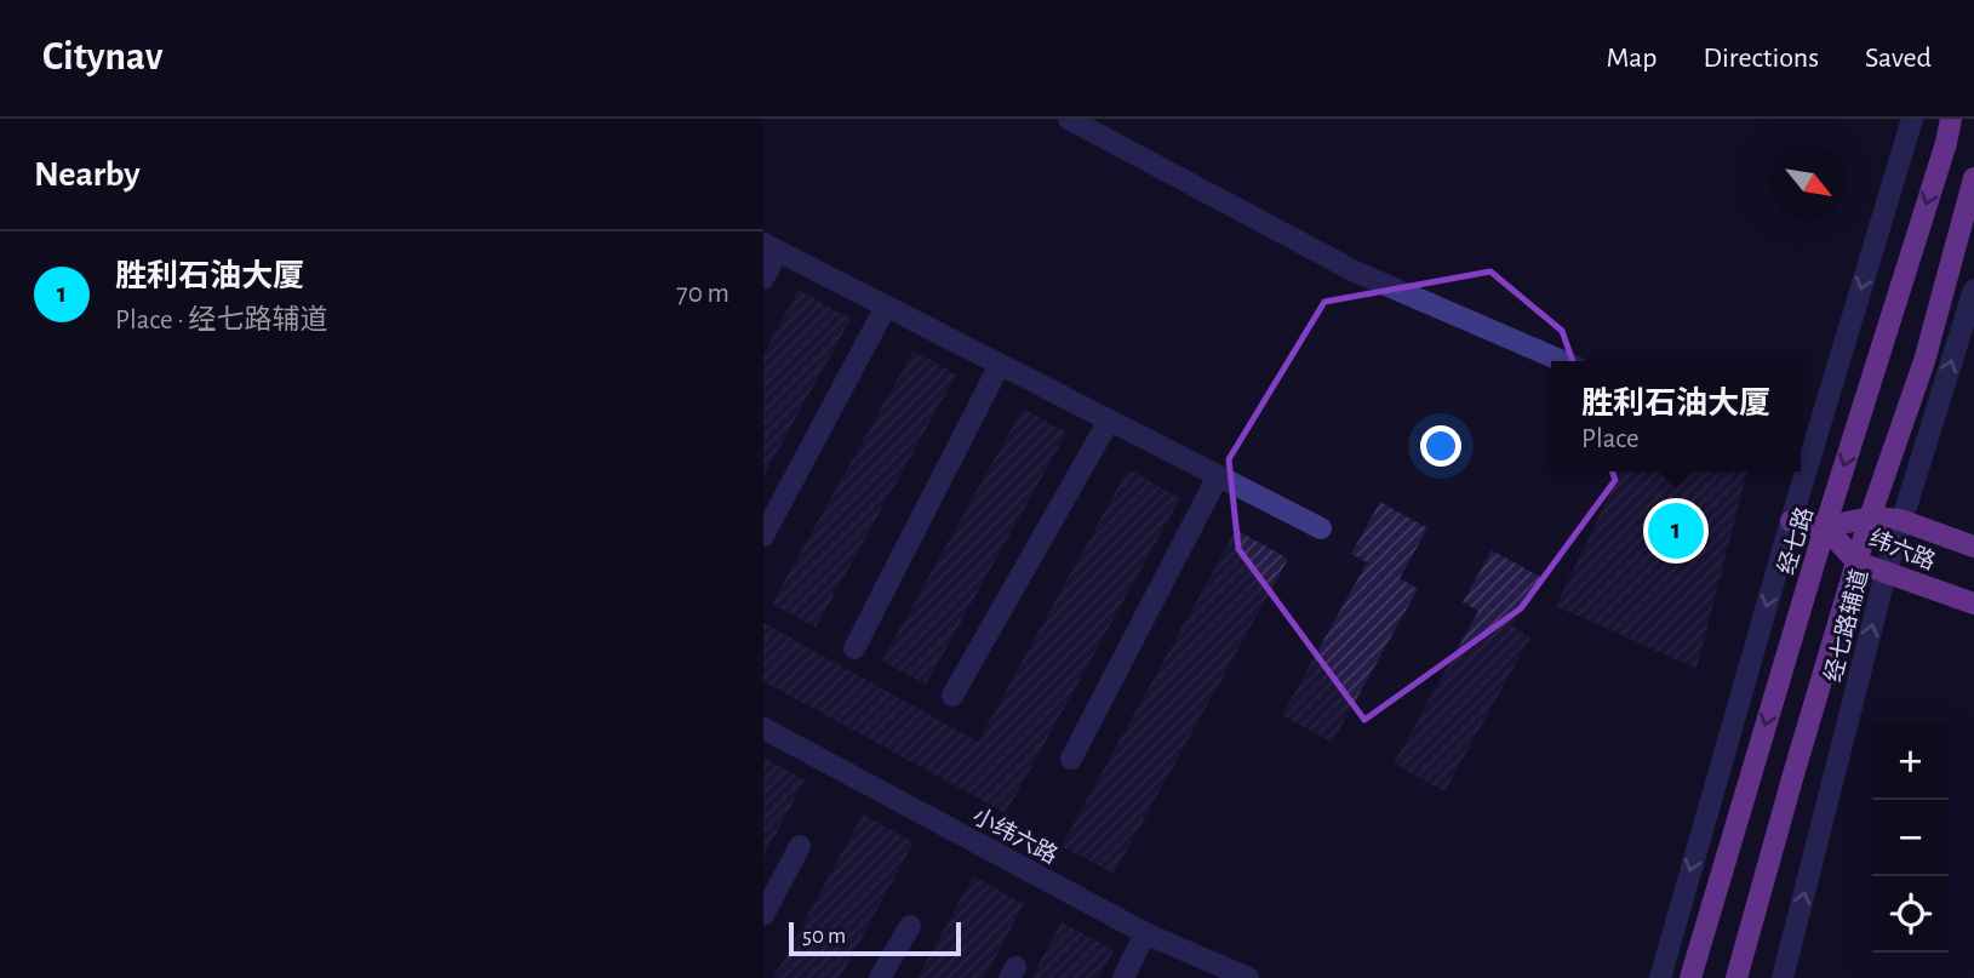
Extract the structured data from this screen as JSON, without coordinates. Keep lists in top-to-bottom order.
{
  "streets": {
    "main road": ["经七路", "纬六路"],
    "street": ["经七路辅道", "小纬六路"]
  },
  "crossings": [
    ["经七路", "纬六路"],
    ["纬六路", "经七路辅道"]
  ],
  "scale_bar": "50 m",
  "north": "bottom right",
  "page": {
    "header": "Citynav",
    "nav": ["Map", "Directions", "Saved"],
    "heading": "Nearby",
    "list": [
      {
        "mark": "1",
        "name": "胜利石油大厦",
        "note": "Place · 经七路辅道",
        "value": "70 m"
      }
    ],
    "popup": ["胜利石油大厦", "Place"],
    "pins": "1",
    "map_buttons": ["+", "−"],
    "scale": "50 m"
  }
}
